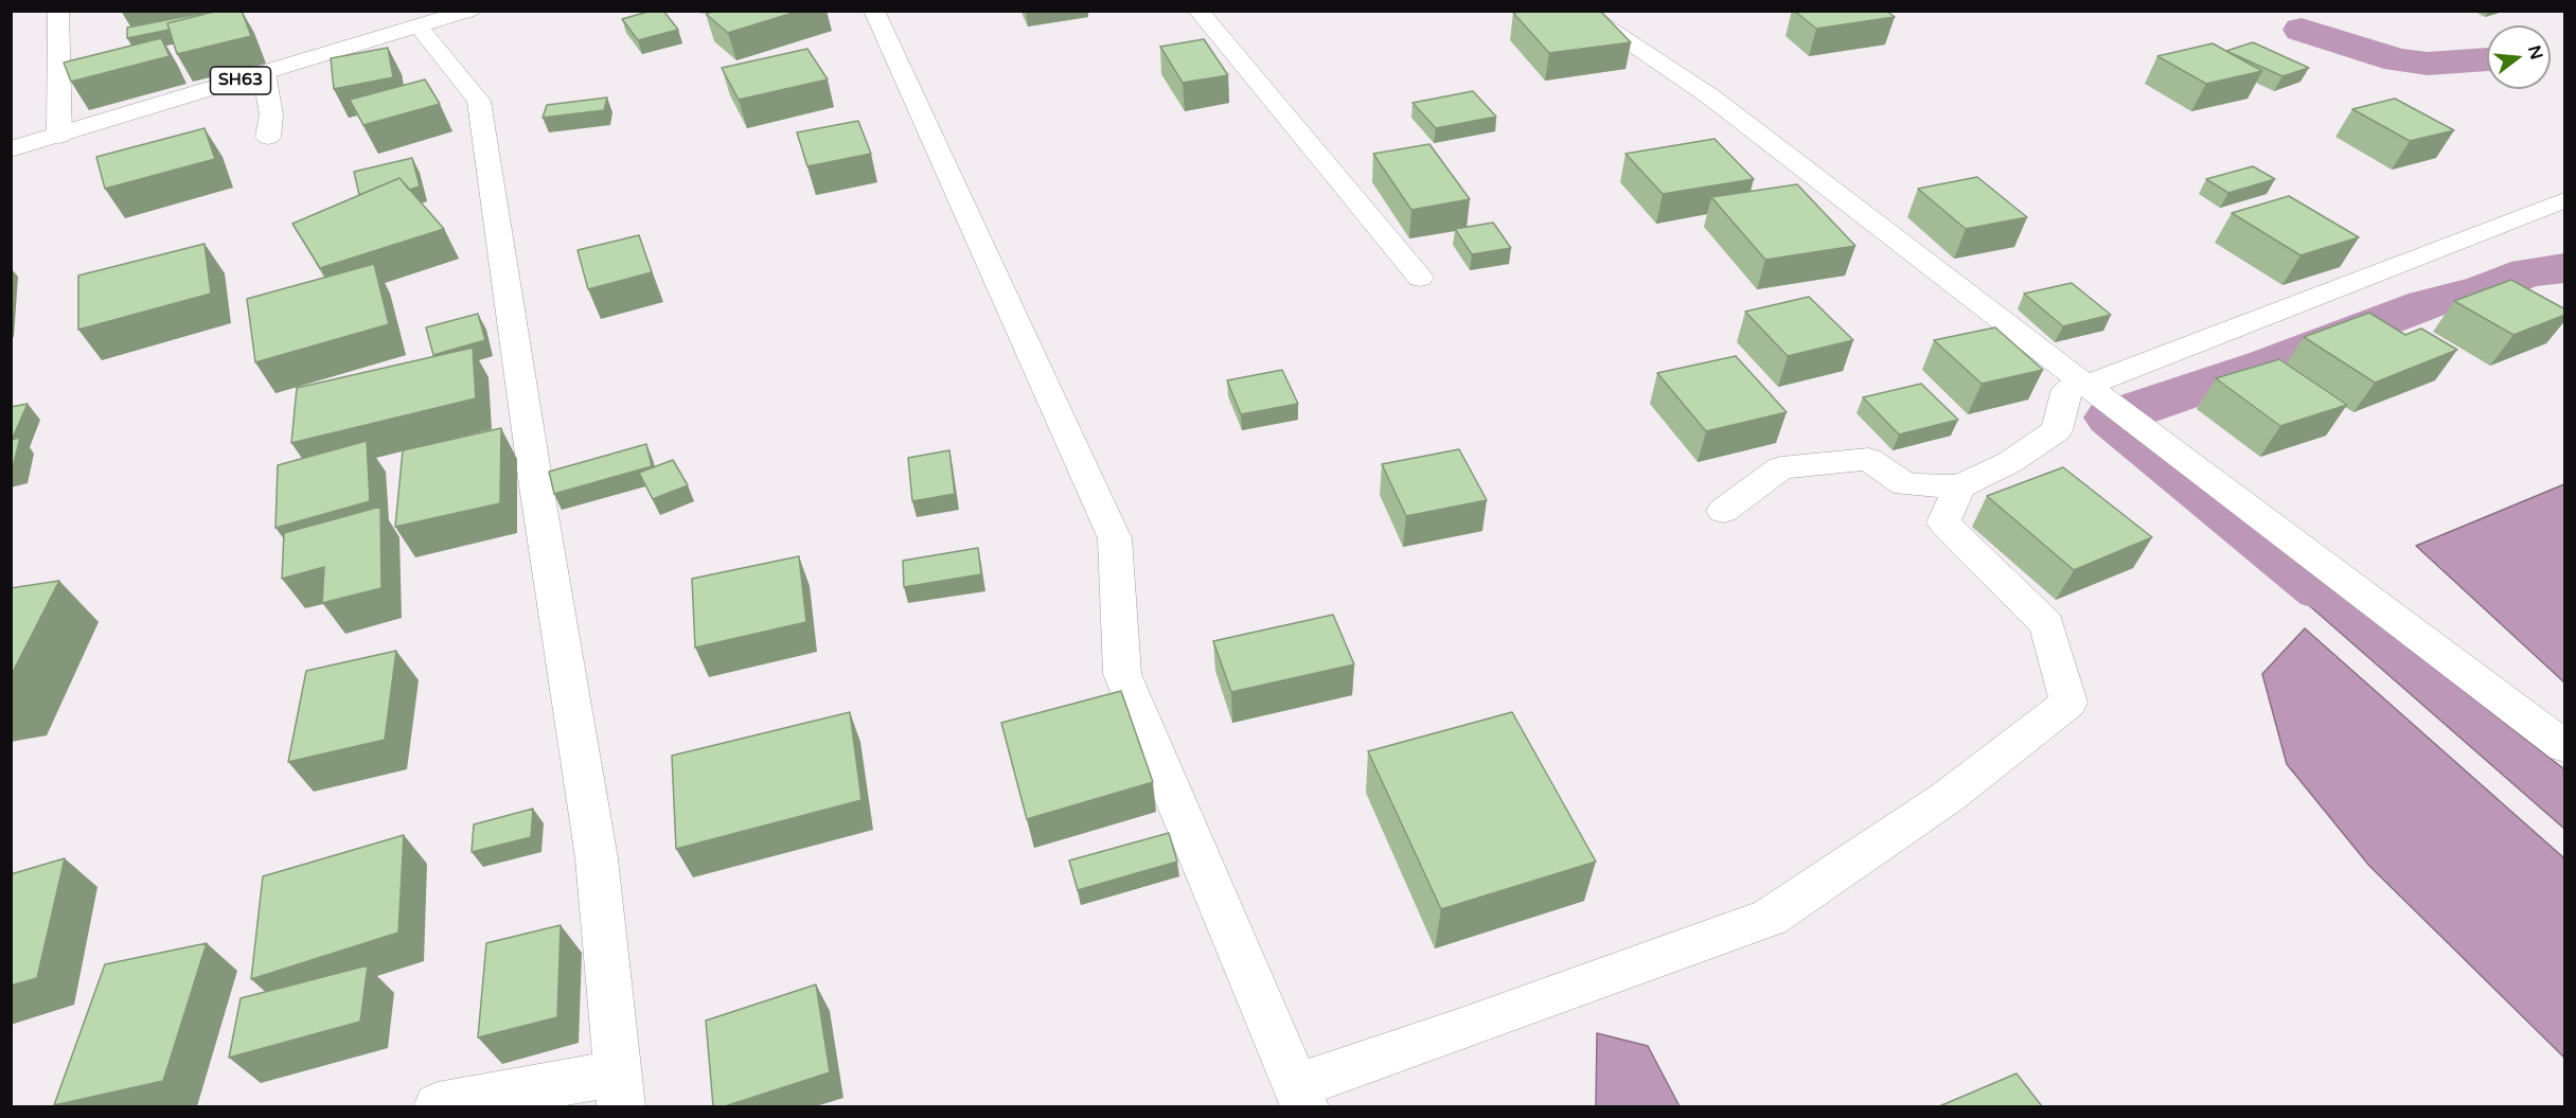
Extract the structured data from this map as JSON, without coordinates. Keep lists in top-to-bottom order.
{
  "streets": {
    "street": ["SH63"]
  },
  "north": "right"
}
